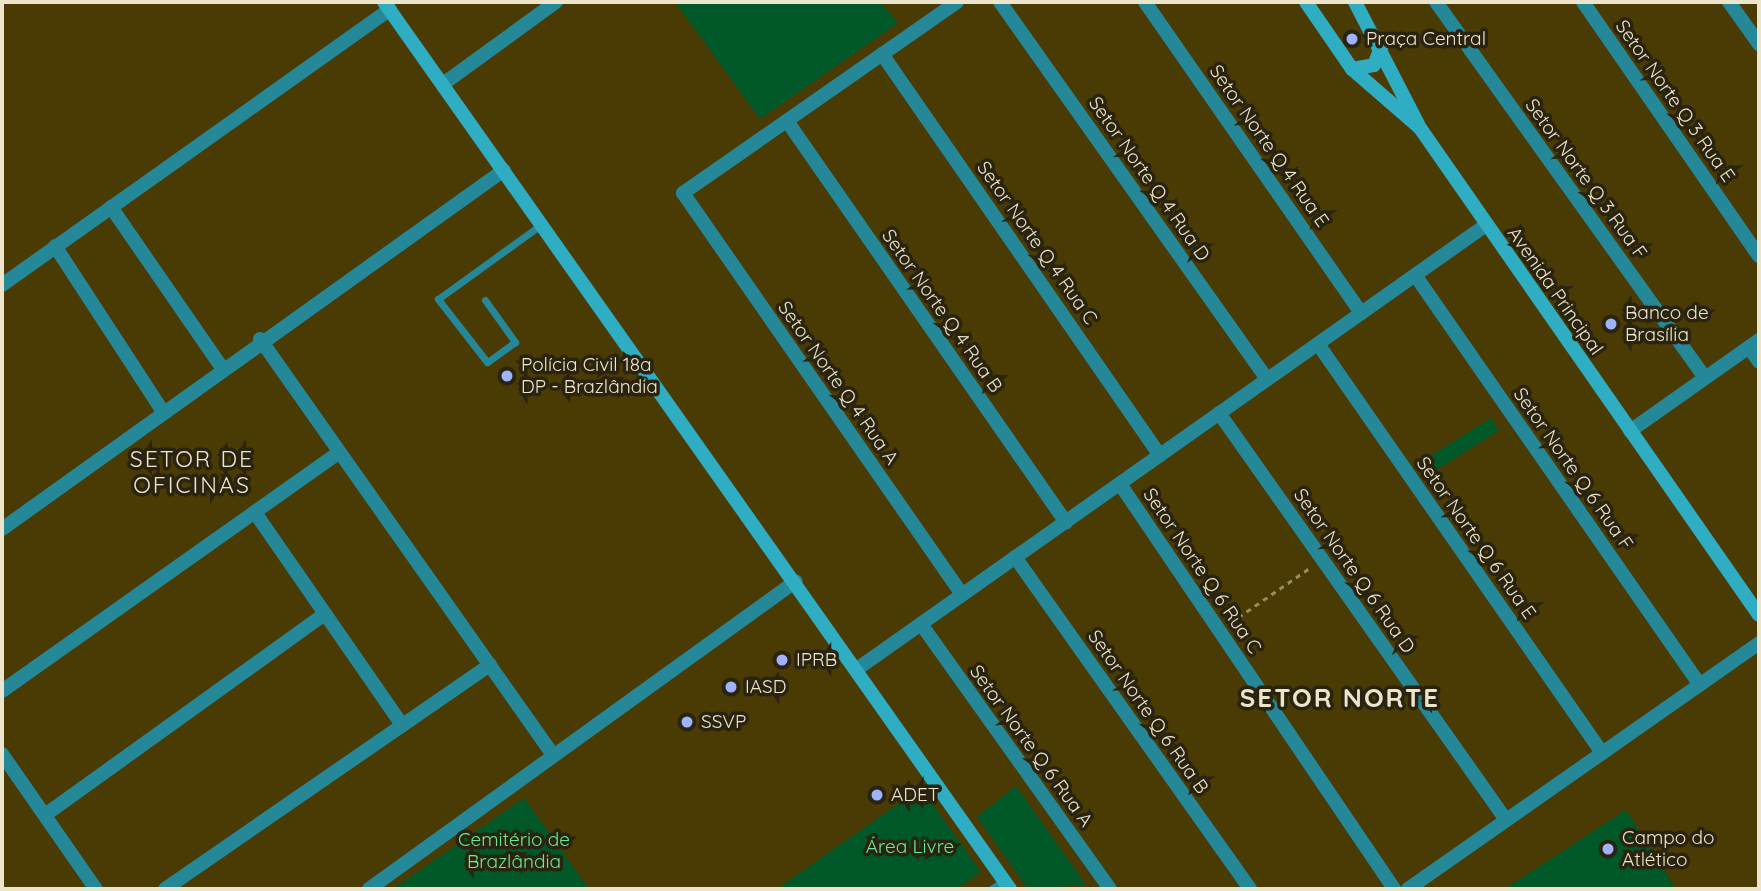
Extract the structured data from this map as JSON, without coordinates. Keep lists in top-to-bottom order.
{
  "streets": {
    "street": [
      "Setor Norte Q 3 Rua E",
      "Setor Norte Q 4 Rua E",
      "Setor Norte Q 4 Rua D",
      "Setor Norte Q 3 Rua F",
      "Setor Norte Q 4 Rua C",
      "Avenida Principal",
      "Setor Norte Q 4 Rua B",
      "Setor Norte Q 4 Rua A",
      "Setor Norte Q 6 Rua F",
      "Setor Norte Q 6 Rua E",
      "Setor Norte Q 6 Rua C",
      "Setor Norte Q 6 Rua D",
      "Setor Norte Q 6 Rua B",
      "Setor Norte Q 6 Rua A"
    ]
  },
  "crossings": [
    ["Setor Norte Q 4 Rua B", "Setor Norte Q 4 Rua A"]
  ],
  "districts": ["SETOR DE OFICINAS", "SETOR NORTE"],
  "parks": ["Cemitério de Brazlândia", "Área Livre"],
  "places": [
    "Praça Central",
    "Banco de Brasília",
    "Polícia Civil 18a DP - Brazlândia",
    "IPRB",
    "IASD",
    "SSVP",
    "ADET",
    "Campo do Atlético"
  ]
}
